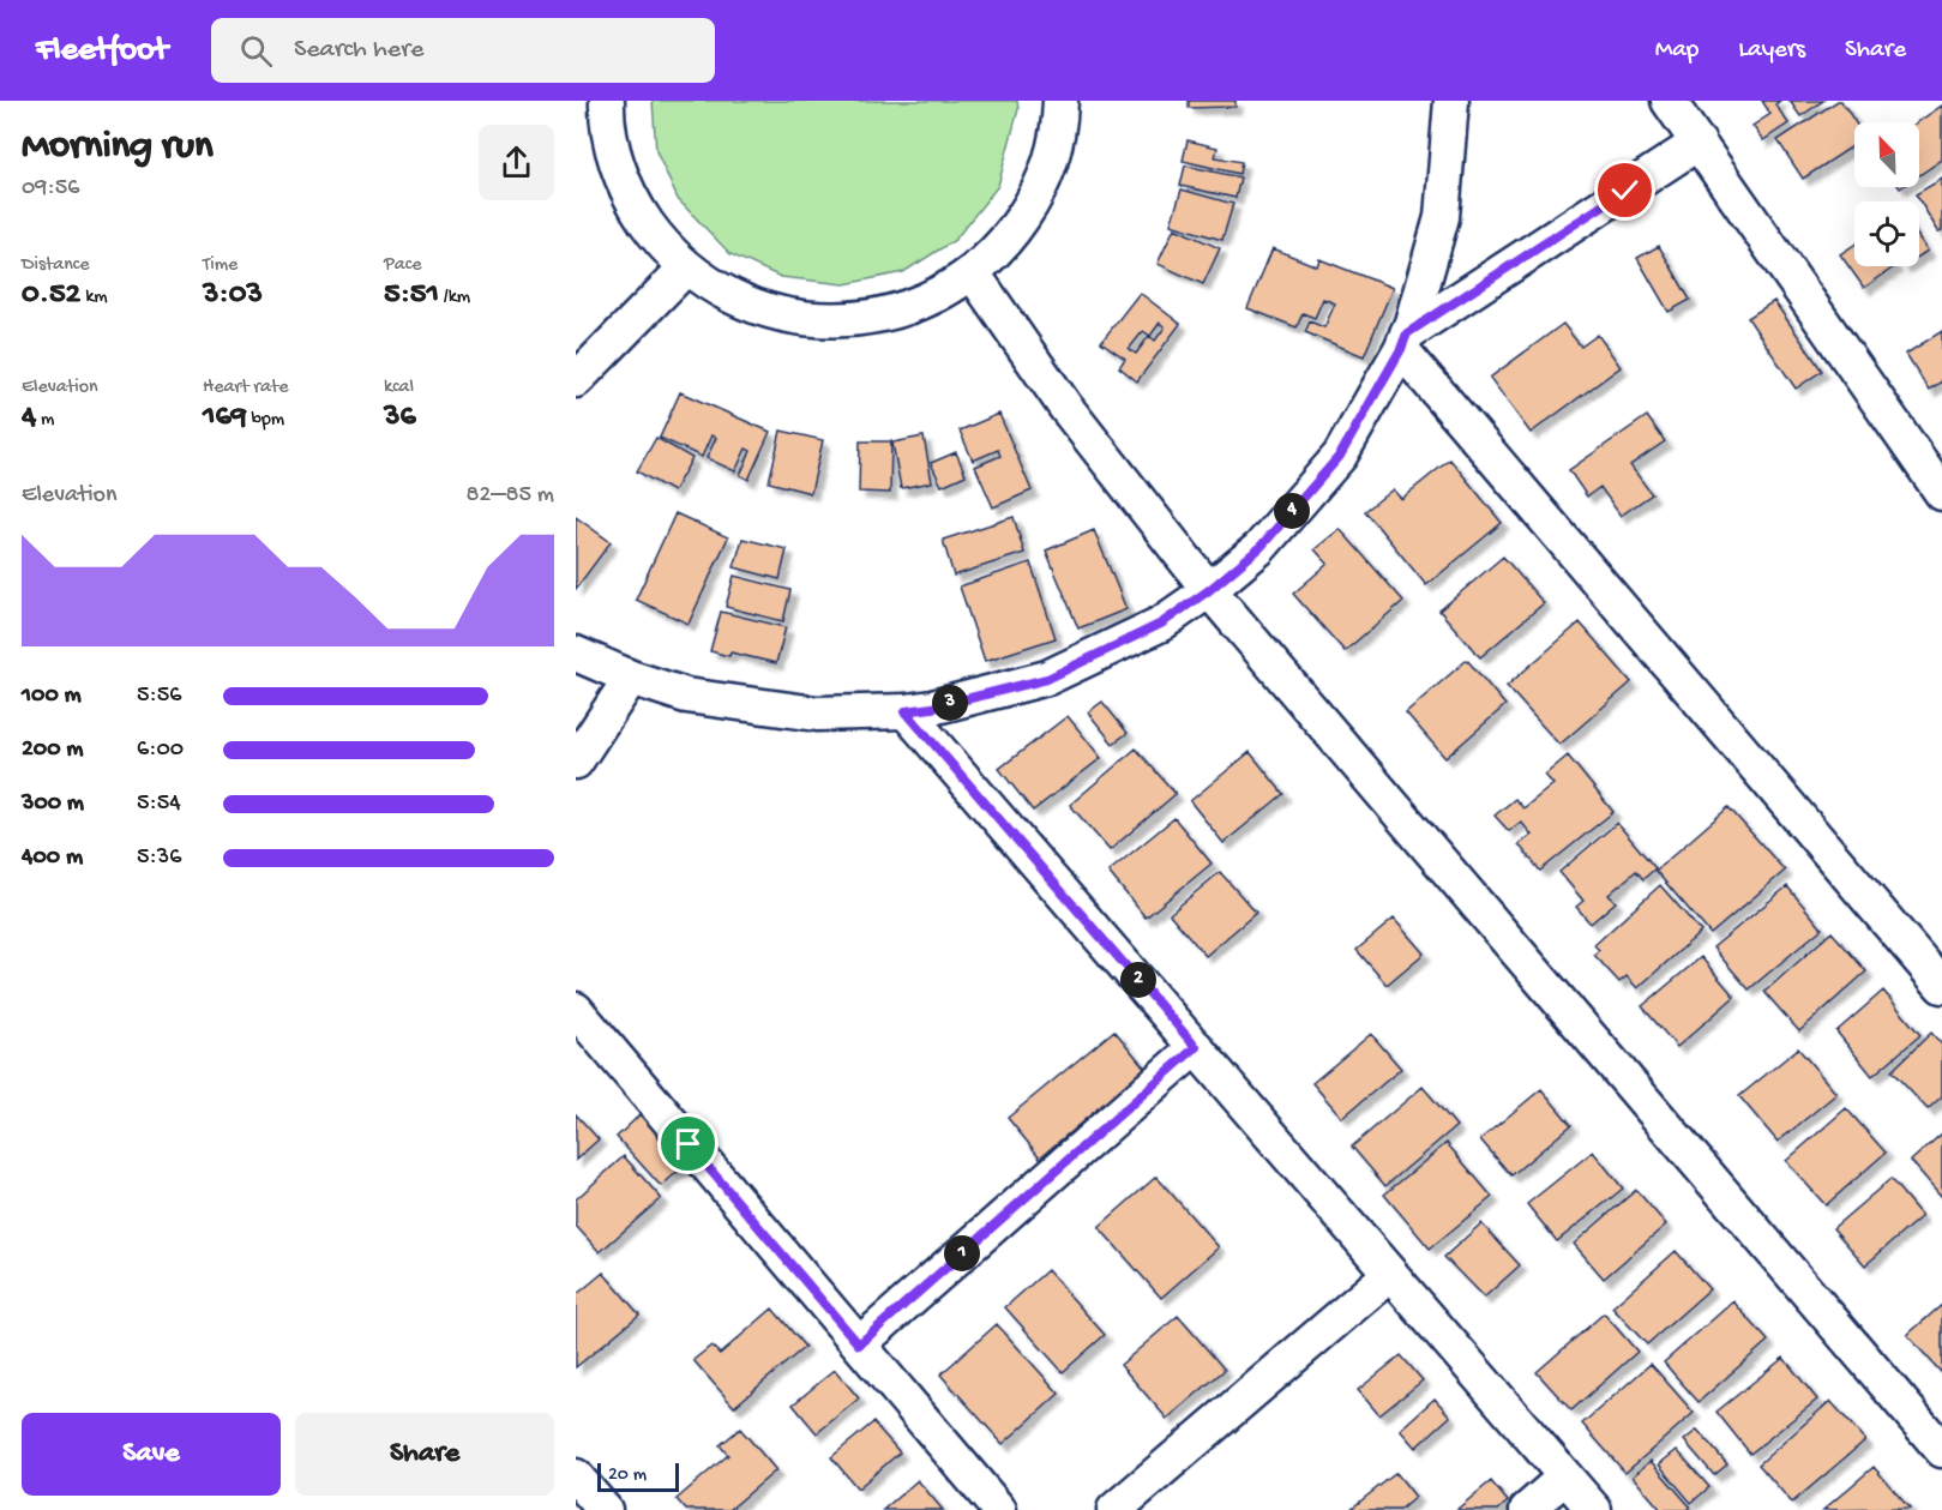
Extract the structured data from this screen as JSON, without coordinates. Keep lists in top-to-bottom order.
{
  "scale_bar": "20 m",
  "north": "top left",
  "page": {
    "header": "Fleetfoot",
    "search": "Search here",
    "nav": ["Map", "Layers", "Share"],
    "heading": ["Morning run", "09:56"],
    "stats": [
      ["Distance", "0.52 km"],
      ["Time", "3:03"],
      ["Pace", "5:51 /km"],
      ["Elevation", "4 m"],
      ["Heart rate", "169 bpm"],
      ["kcal", "36"]
    ],
    "chart": ["Elevation", "82–85 m"],
    "pins": [
      "4",
      "3",
      "2",
      "1"
    ],
    "list": [
      {
        "name": "100 m",
        "note": "5:56"
      },
      {
        "name": "200 m",
        "note": "6:00"
      },
      {
        "name": "300 m",
        "note": "5:54"
      },
      {
        "name": "400 m",
        "note": "5:36"
      }
    ],
    "buttons": ["Save", "Share"],
    "scale": "20 m"
  }
}
